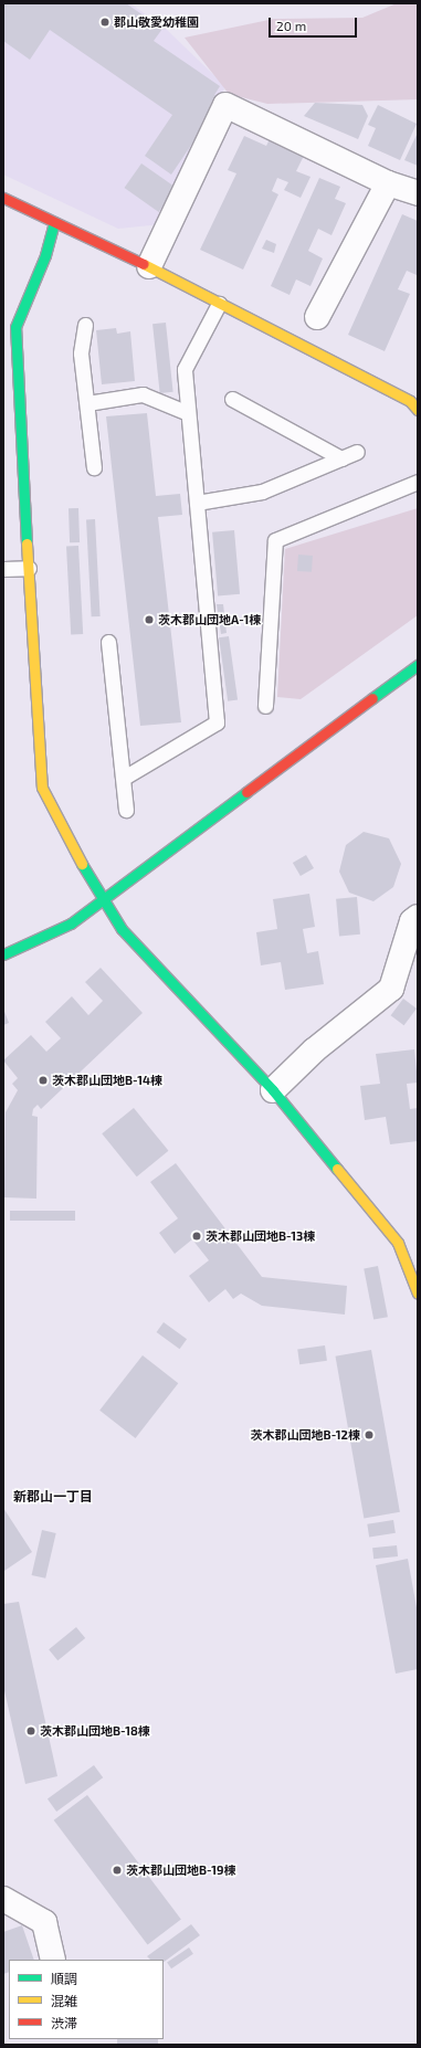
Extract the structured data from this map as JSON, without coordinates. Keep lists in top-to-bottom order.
{
  "districts": ["新郡山一丁目"],
  "places": [
    "郡山敬愛幼稚園",
    "茨木郡山団地A-1棟",
    "茨木郡山団地B-14棟",
    "茨木郡山団地B-13棟",
    "茨木郡山団地B-12棟",
    "茨木郡山団地B-18棟",
    "茨木郡山団地B-19棟"
  ],
  "legend": ["順調", "混雑", "渋滞"],
  "scale_bar": "20 m"
}
